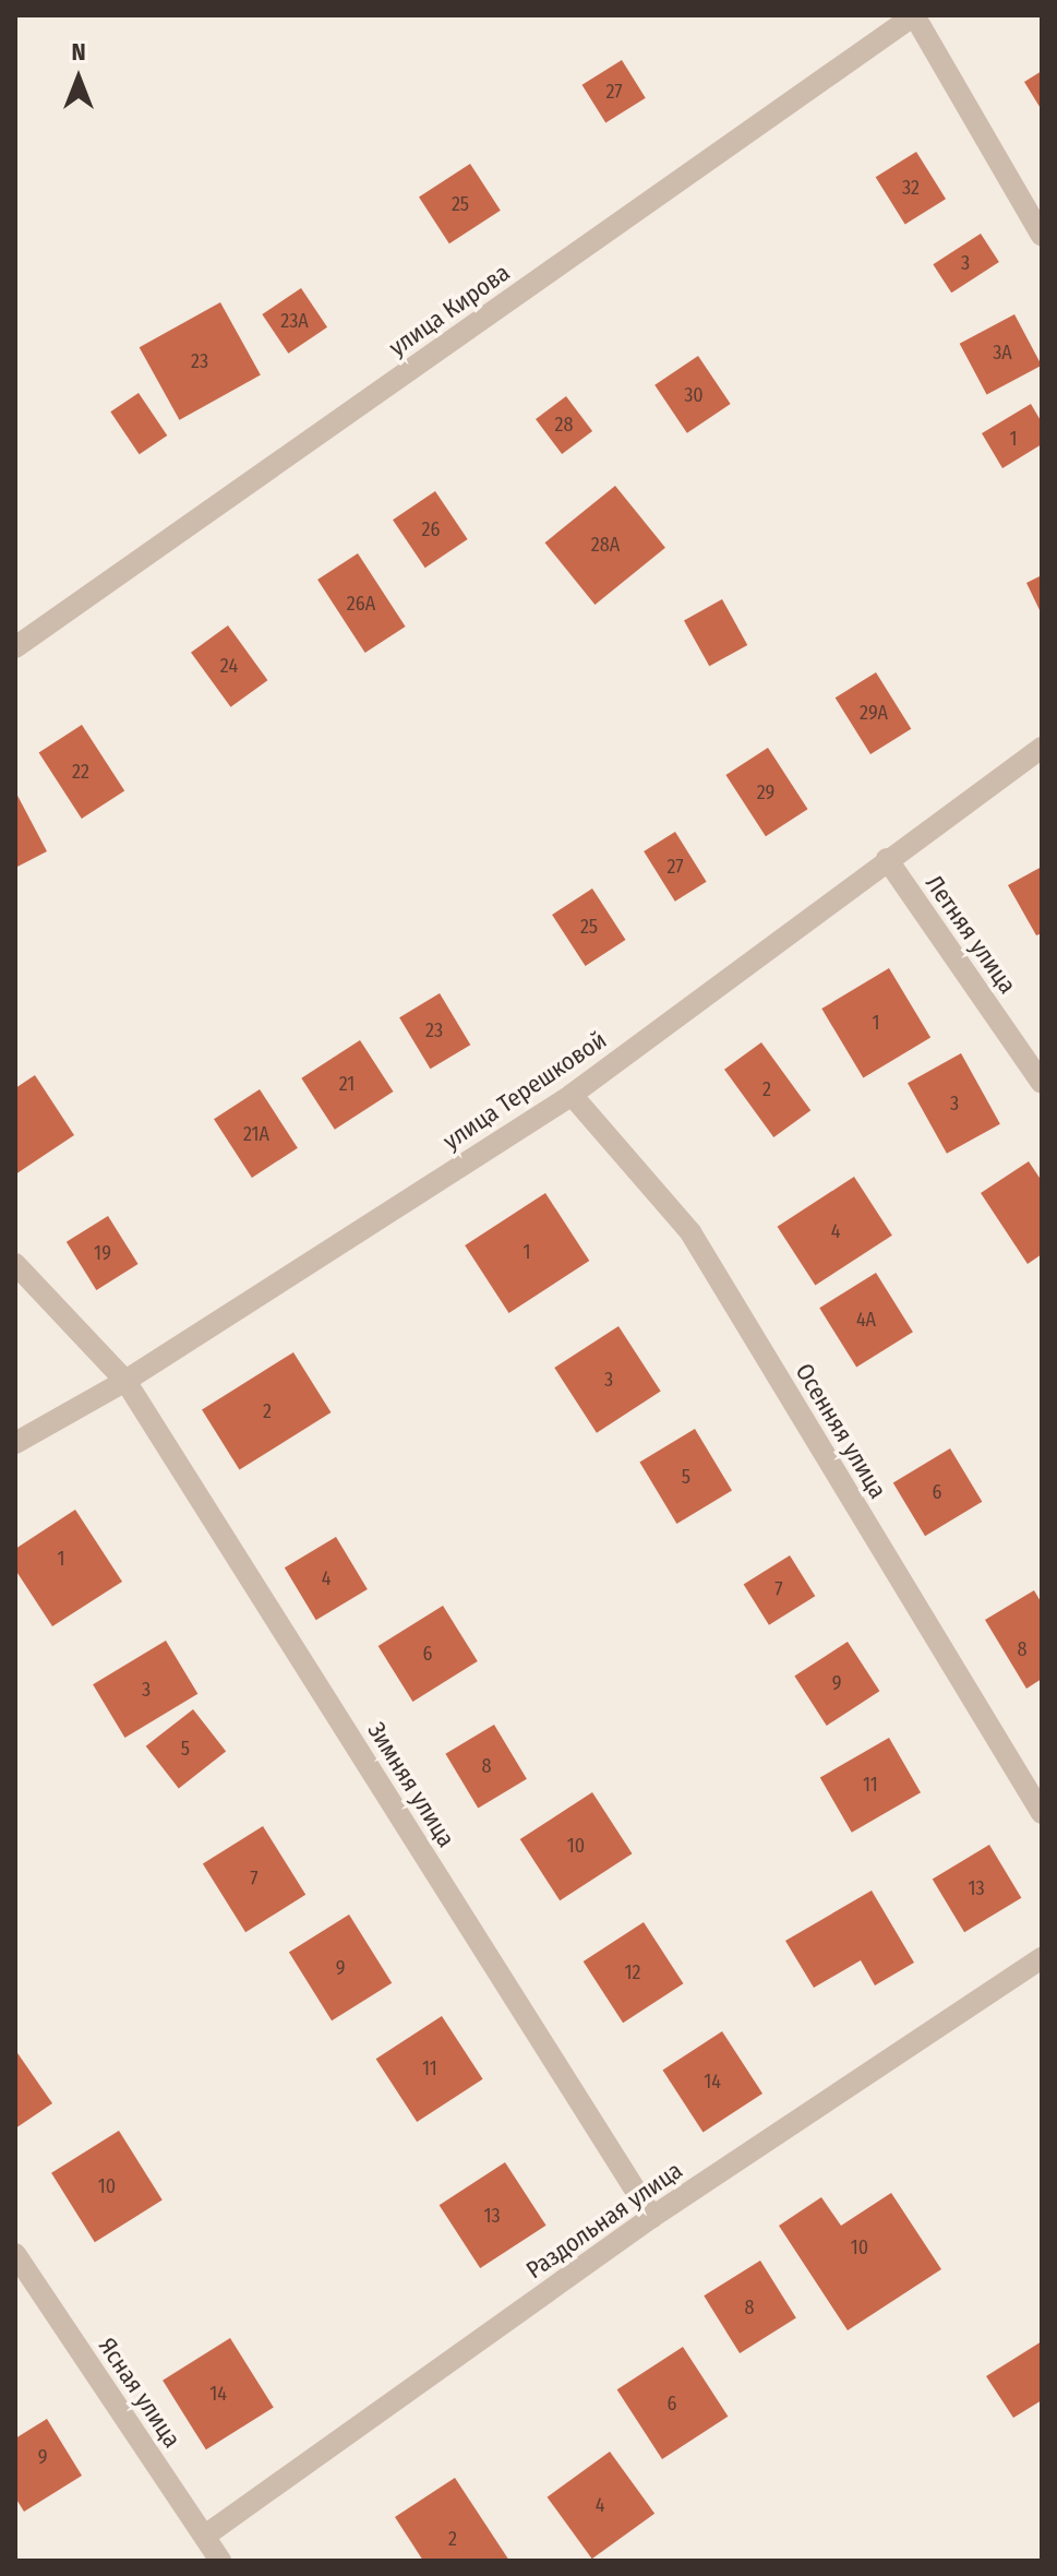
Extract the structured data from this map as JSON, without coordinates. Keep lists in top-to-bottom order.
{
  "streets": {
    "street": [
      "улица Кирова",
      "Летняя улица",
      "улица Терешковой",
      "Осенняя улица",
      "Зимняя улица",
      "Раздольная улица",
      "Ясная улица"
    ]
  },
  "crossings": [
    ["Летняя улица", "улица Терешковой"],
    ["улица Терешковой", "Осенняя улица"],
    ["улица Терешковой", "Зимняя улица"],
    ["Зимняя улица", "Раздольная улица"],
    ["Раздольная улица", "Ясная улица"]
  ],
  "house_numbers": [
    "27",
    "32",
    "25",
    "3",
    "23А",
    "3А",
    "23",
    "30",
    "28",
    "1",
    "26",
    "28А",
    "26А",
    "24",
    "29А",
    "22",
    "29",
    "27",
    "25",
    "1",
    "23",
    "21",
    "2",
    "3",
    "21А",
    "4",
    "1",
    "19",
    "4А",
    "3",
    "2",
    "5",
    "6",
    "1",
    "4",
    "7",
    "8",
    "6",
    "9",
    "3",
    "5",
    "8",
    "11",
    "10",
    "7",
    "13",
    "9",
    "12",
    "11",
    "14",
    "10",
    "13",
    "10",
    "8",
    "14",
    "6",
    "9",
    "4",
    "2"
  ],
  "north": "top"
}
